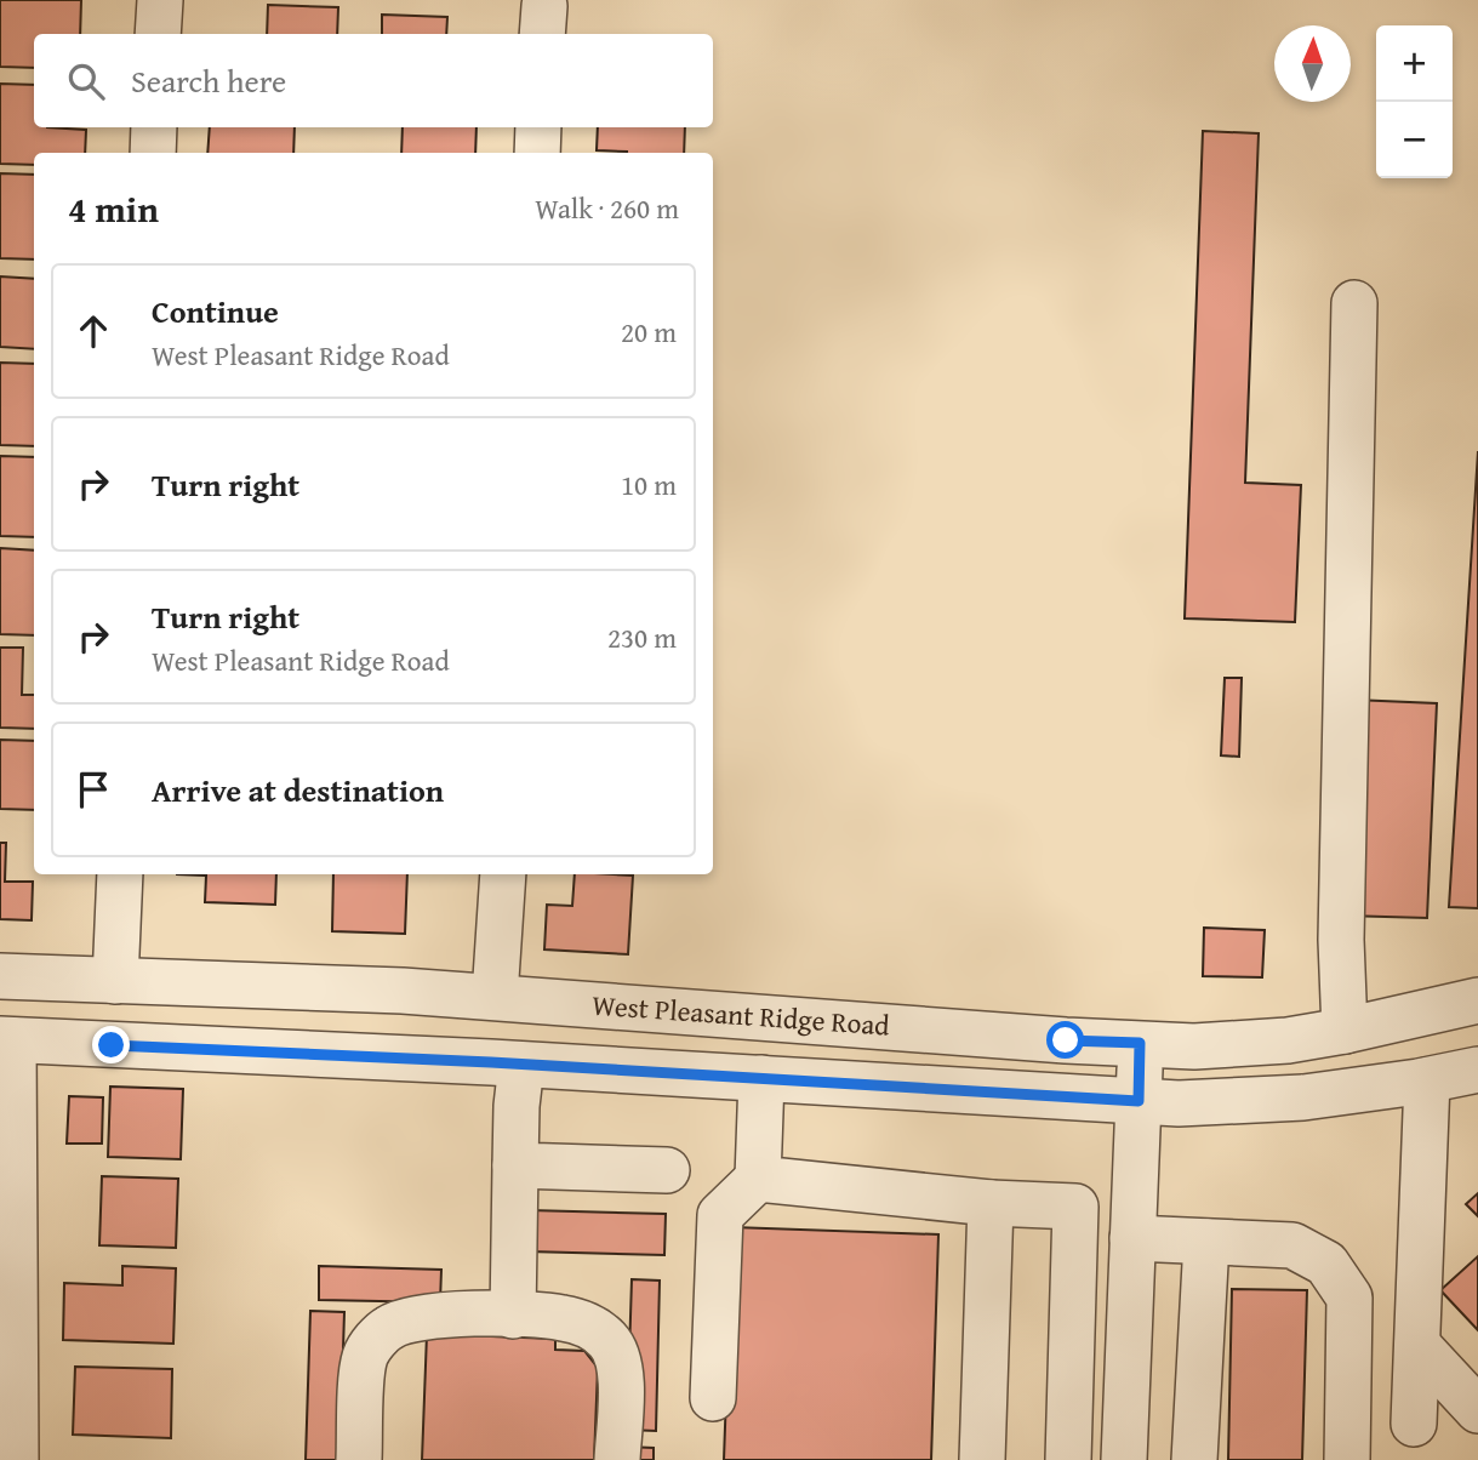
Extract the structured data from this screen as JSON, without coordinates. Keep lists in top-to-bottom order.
{
  "streets": {
    "street": ["West Pleasant Ridge Road"]
  },
  "north": "top",
  "page": {
    "map_buttons": ["+", "−"],
    "search": "Search here",
    "heading": ["4 min", "Walk · 260 m"],
    "list": [
      ["Continue", "West Pleasant Ridge Road", "20 m"],
      ["Turn right", "10 m"],
      ["Turn right", "West Pleasant Ridge Road", "230 m"],
      "Arrive at destination"
    ]
  }
}
